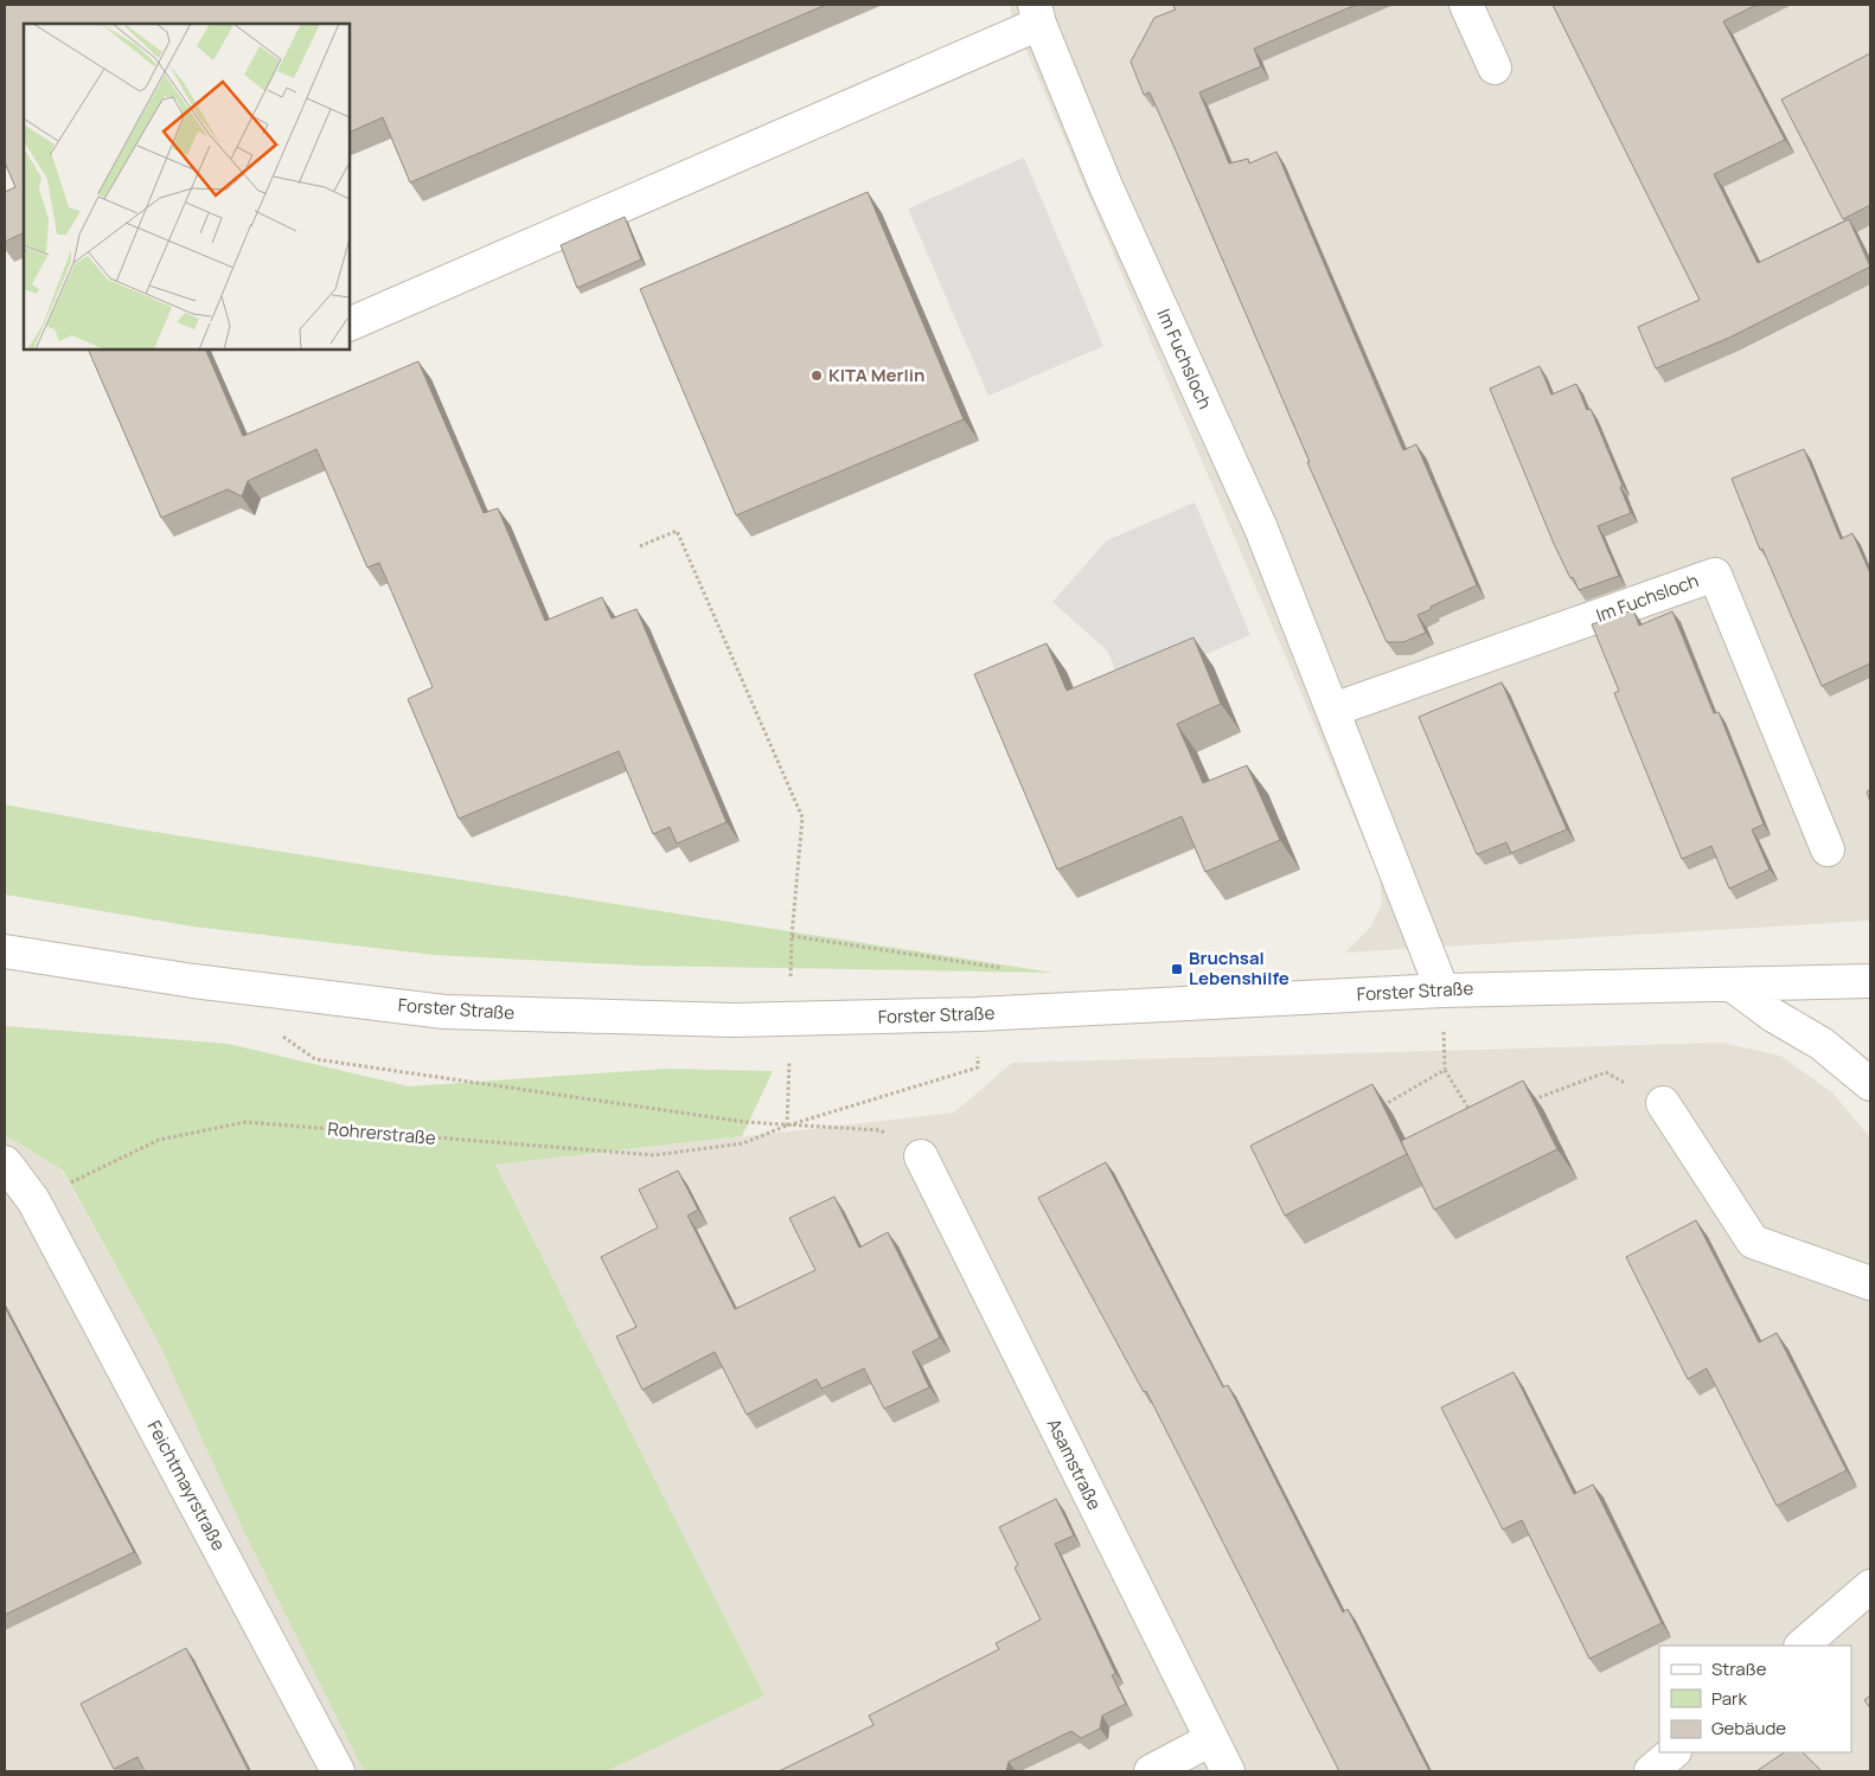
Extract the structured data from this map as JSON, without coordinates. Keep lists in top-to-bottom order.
{
  "streets": {
    "street": [
      "Im Fuchsloch",
      "Forster Straße",
      "Asamstraße",
      "Feichtmayrstraße"
    ],
    "path": ["Rohrerstraße"]
  },
  "crossings": [
    ["Im Fuchsloch", "Forster Straße"],
    ["Rohrerstraße", "Feichtmayrstraße"]
  ],
  "places": {
    "other": ["KITA Merlin"],
    "transit": ["Bruchsal Lebenshilfe"]
  },
  "legend": ["Straße", "Park", "Gebäude"]
}
